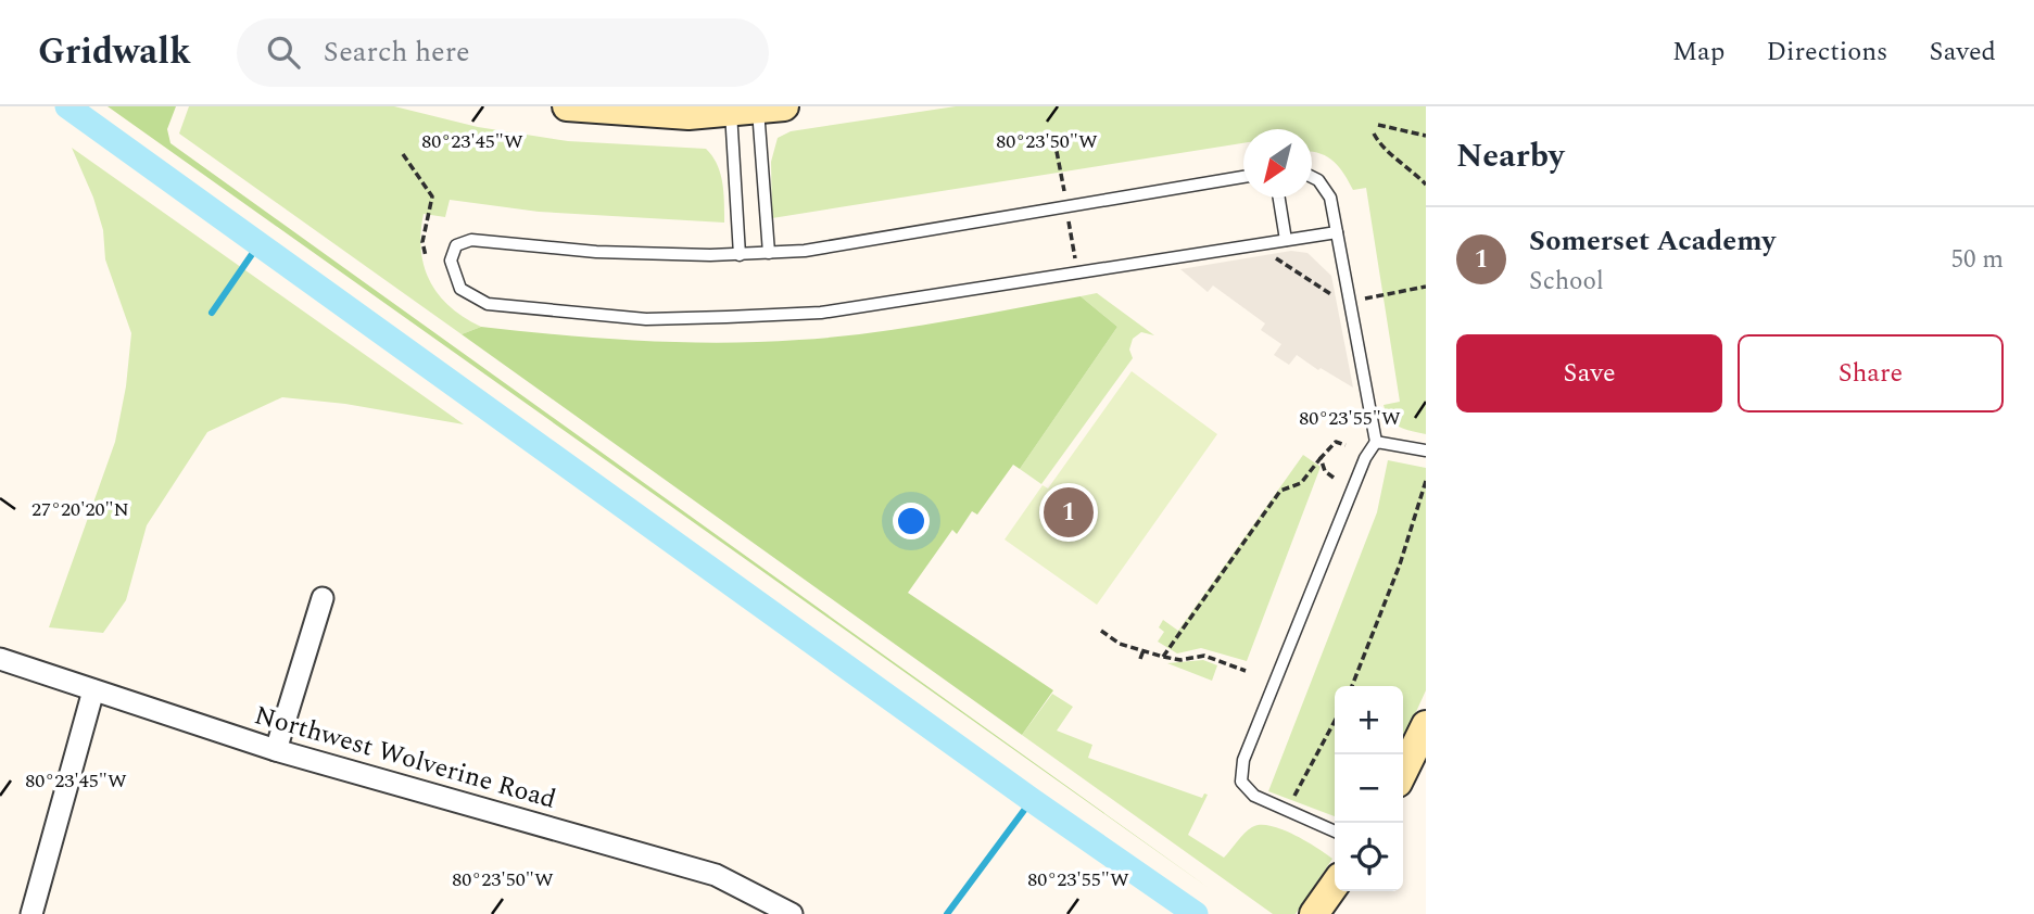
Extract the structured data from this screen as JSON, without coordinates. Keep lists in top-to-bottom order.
{
  "streets": {
    "street": ["Northwest Wolverine Road"]
  },
  "north": "bottom left",
  "page": {
    "header": "Gridwalk",
    "search": "Search here",
    "nav": ["Map", "Directions", "Saved"],
    "heading": "Nearby",
    "list": [
      {
        "mark": "1",
        "name": "Somerset Academy",
        "note": "School",
        "value": "50 m"
      }
    ],
    "buttons": ["Save", "Share"],
    "pins": "1",
    "map_buttons": ["+", "−"]
  },
  "coordinates": [
    "80°23'45\"W",
    "80°23'50\"W",
    "80°23'55\"W",
    "27°20'20\"N"
  ]
}
